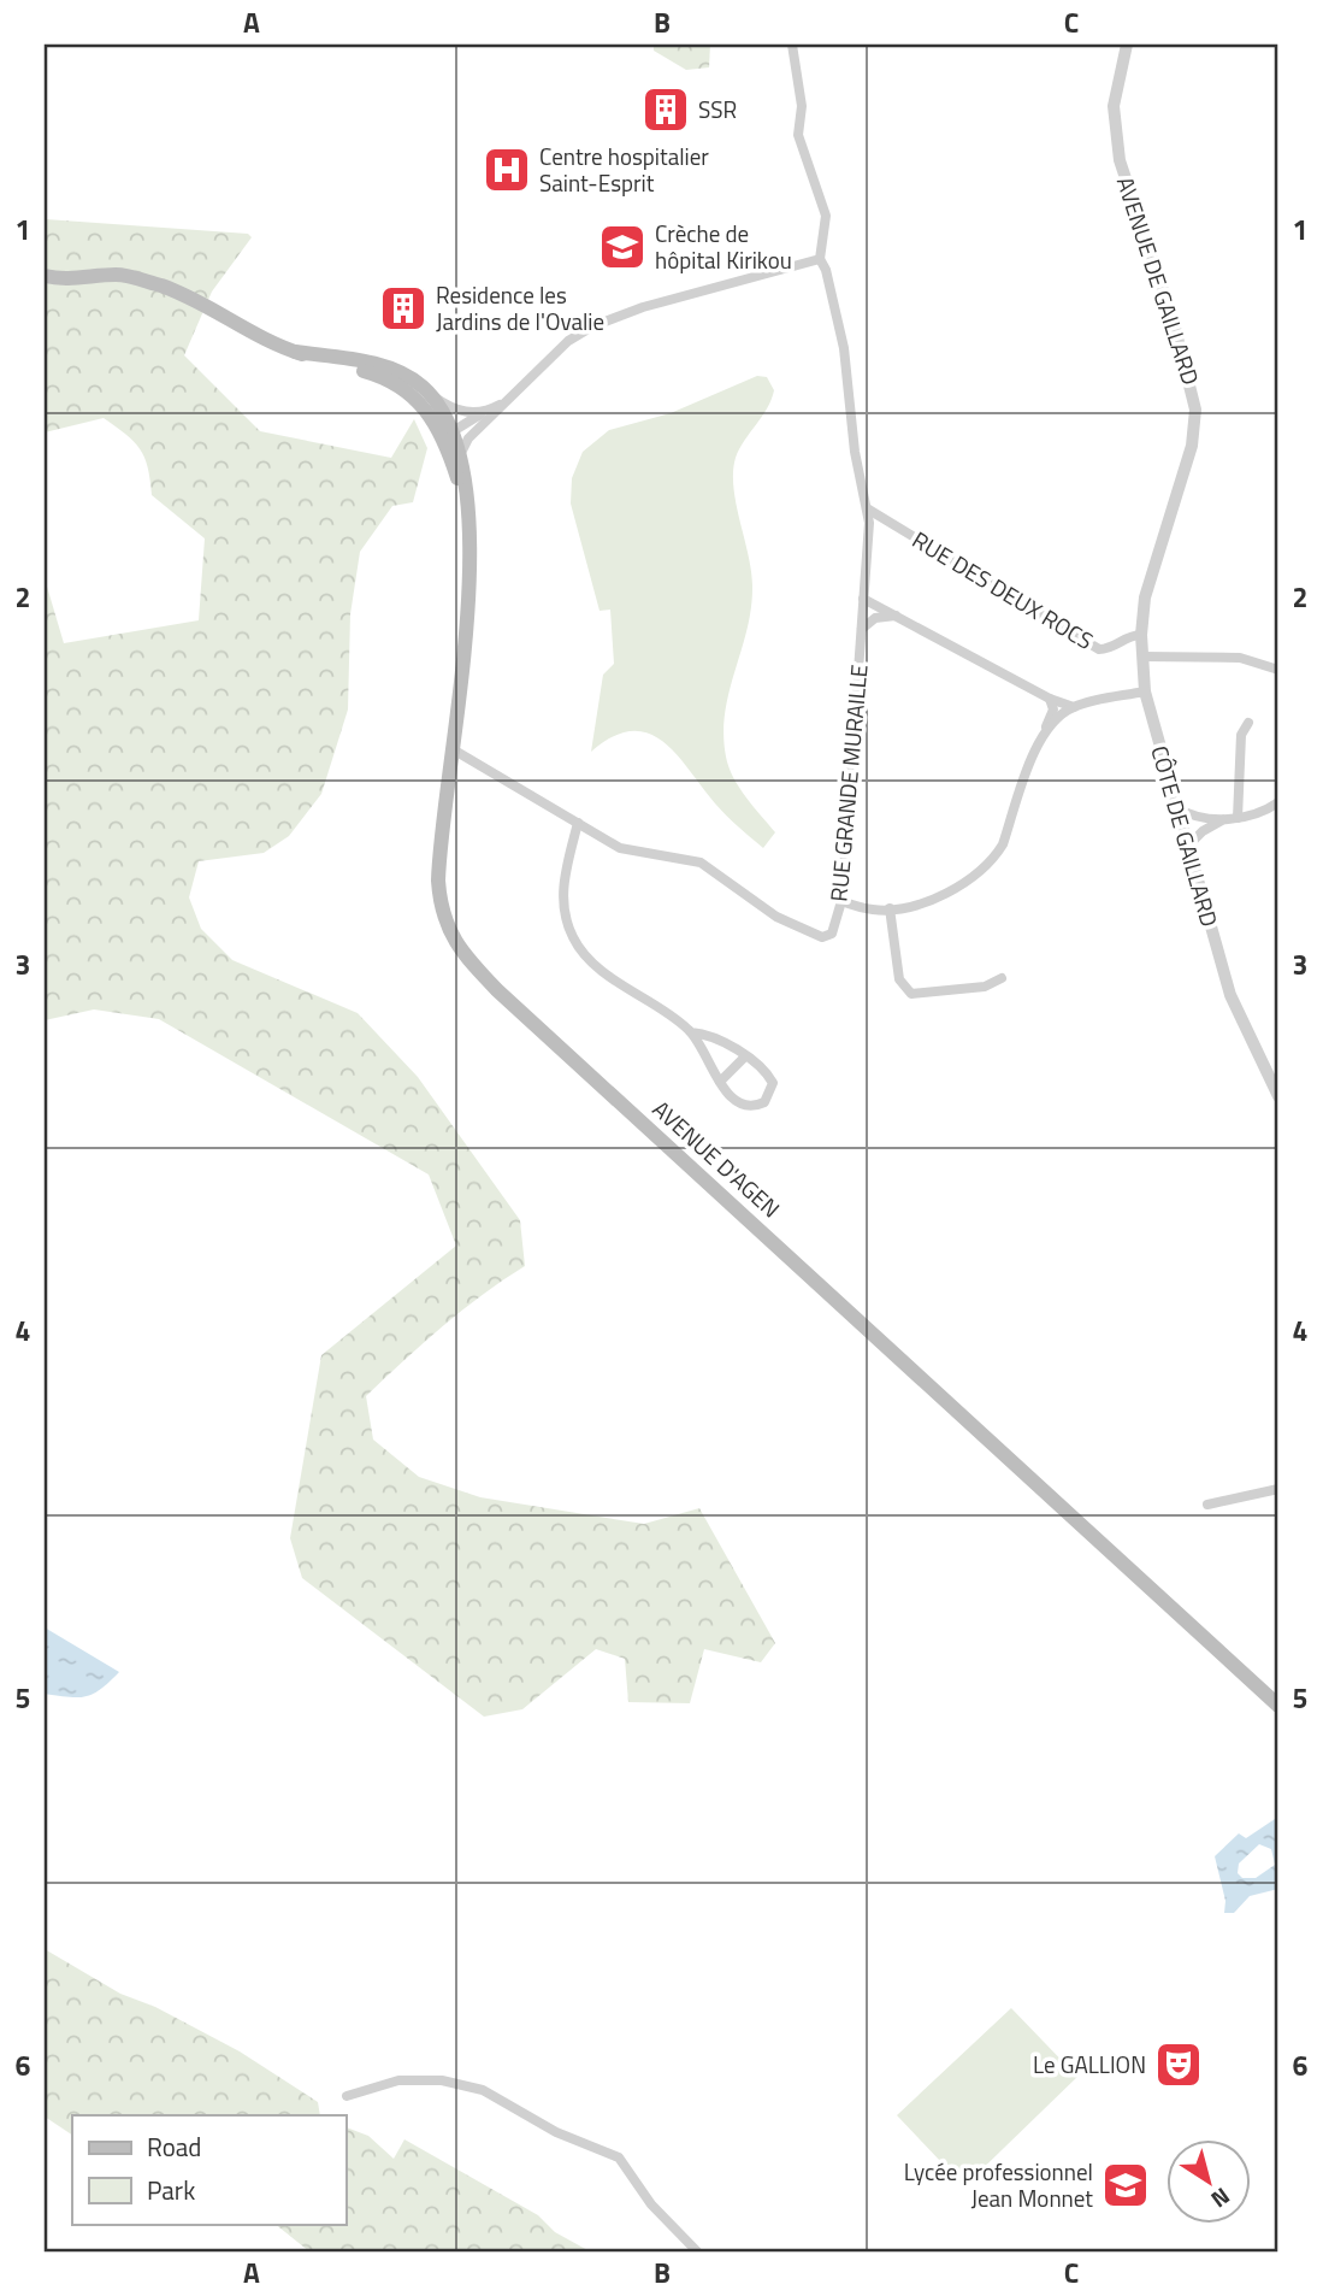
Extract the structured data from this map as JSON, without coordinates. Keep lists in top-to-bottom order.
{
  "streets": {
    "main road": ["AVENUE D'AGEN"],
    "street": [
      "AVENUE DE GAILLARD",
      "RUE DES DEUX ROCS",
      "RUE GRANDE MURAILLE",
      "CÔTE DE GAILLARD"
    ]
  },
  "crossings": [
    ["AVENUE DE GAILLARD", "CÔTE DE GAILLARD"],
    ["RUE DES DEUX ROCS", "RUE GRANDE MURAILLE"],
    ["RUE DES DEUX ROCS", "CÔTE DE GAILLARD"],
    ["RUE GRANDE MURAILLE", "AVENUE D'AGEN"]
  ],
  "places": {
    "building": ["SSR", "Residence les Jardins de l'Ovalie"],
    "hospital": ["Centre hospitalier Saint-Esprit"],
    "school or university": ["Crèche de hôpital Kirikou", "Lycée professionnel Jean Monnet"],
    "theatre": ["Le GALLION"]
  },
  "legend": ["Road", "Park"],
  "north": "bottom right",
  "grid": {
    "columns": ["A", "B", "C"],
    "rows": [
      "1",
      "2",
      "3",
      "4",
      "5",
      "6"
    ]
  }
}
